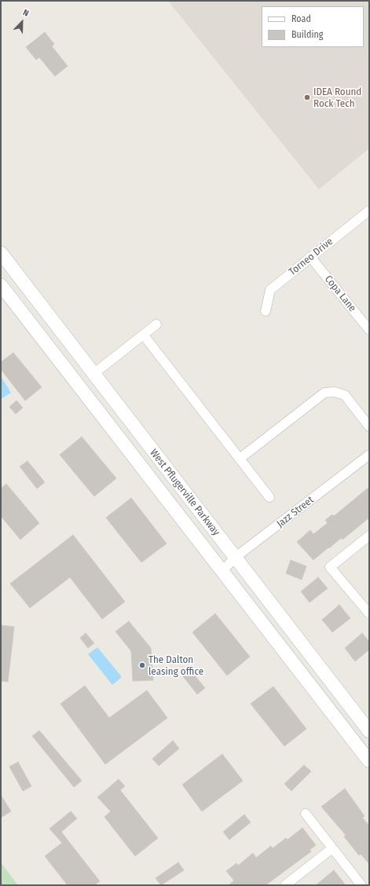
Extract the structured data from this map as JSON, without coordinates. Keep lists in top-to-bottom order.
{
  "streets": {
    "main road": ["West Pflugerville Parkway"],
    "street": ["Torneo Drive", "Copa Lane", "Jazz Street"]
  },
  "crossings": [
    ["Torneo Drive", "Copa Lane"],
    ["West Pflugerville Parkway", "Jazz Street"]
  ],
  "places": ["IDEA Round Rock Tech", "The Dalton leasing office"],
  "legend": ["Road", "Building"],
  "north": "top right"
}
